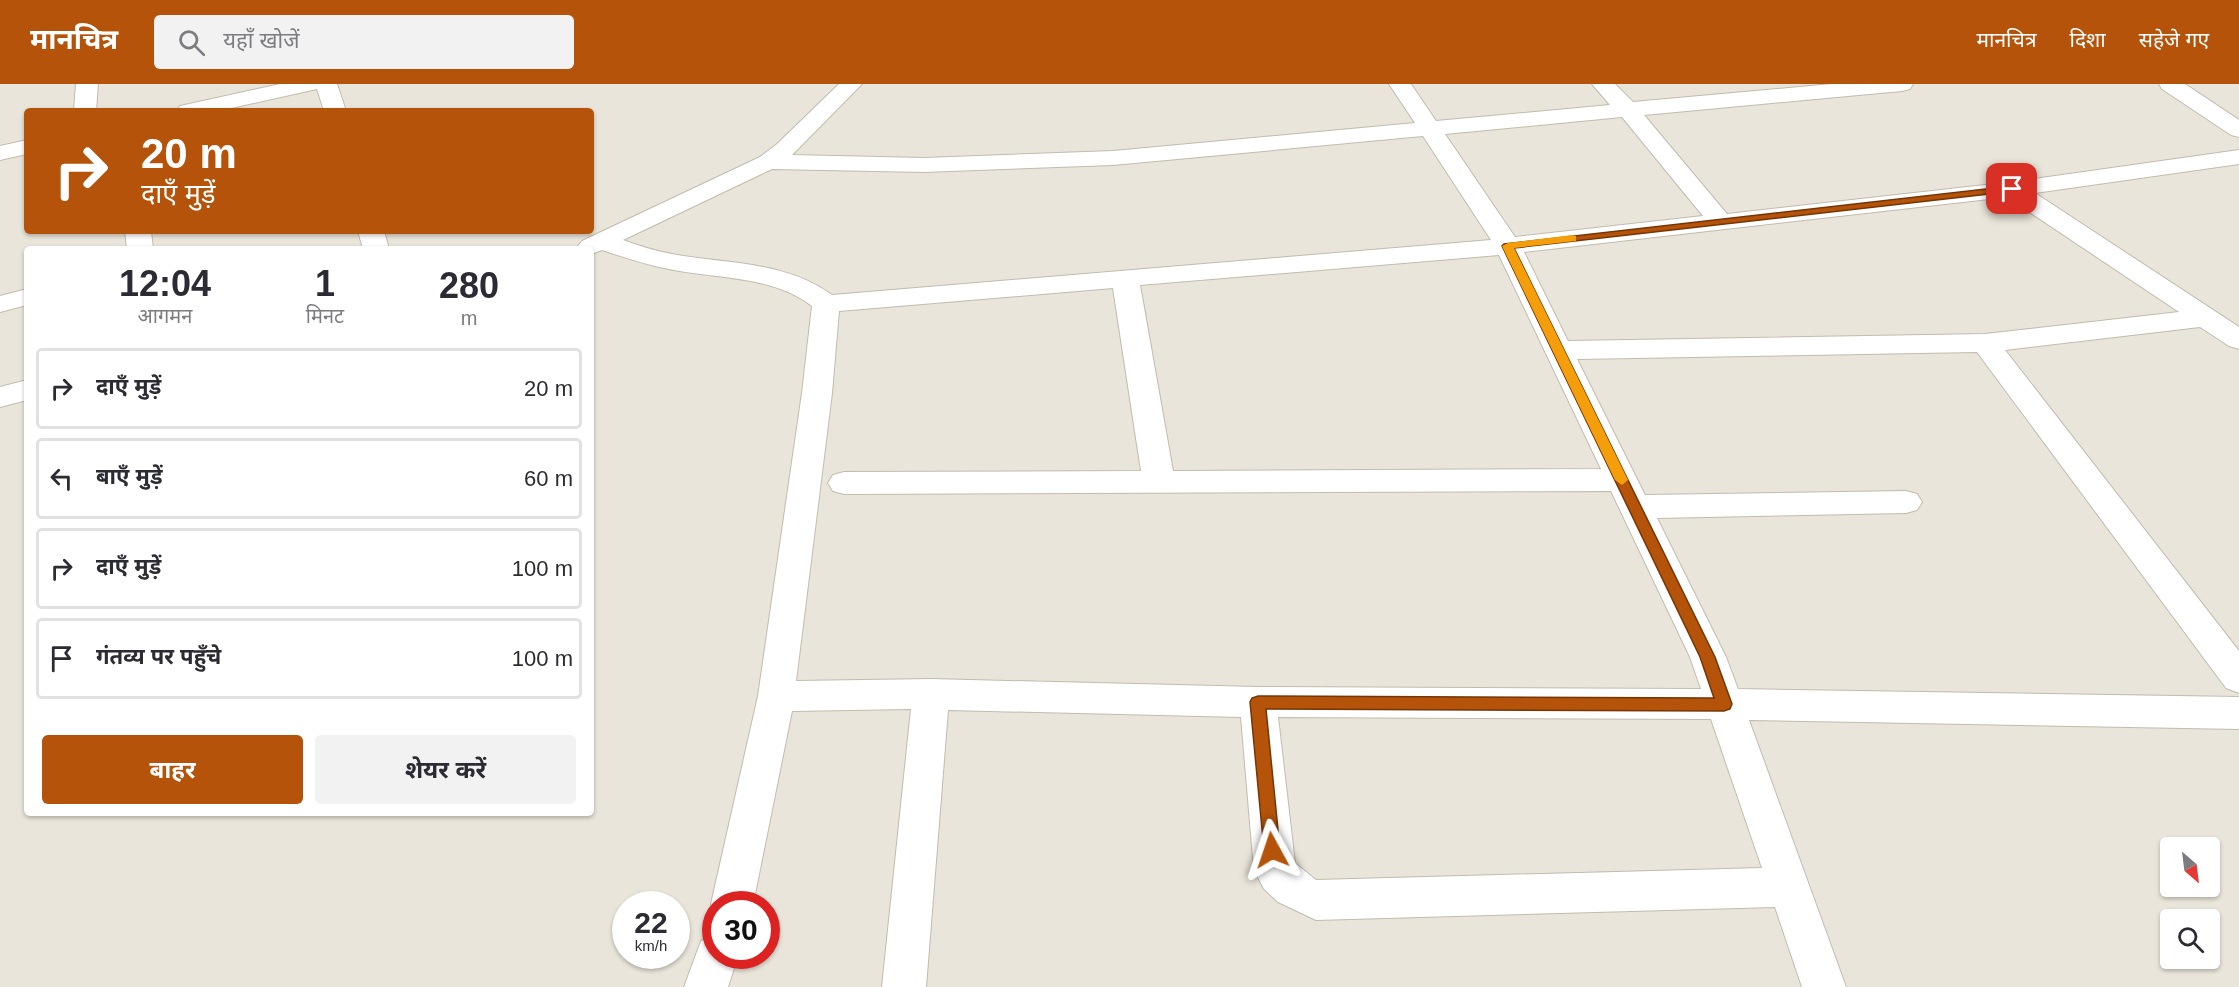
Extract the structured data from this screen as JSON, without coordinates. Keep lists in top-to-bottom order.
{
  "north": "bottom right",
  "page": {
    "header": "मानचित्र",
    "search": "यहाँ खोजें",
    "nav": ["मानचित्र", "दिशा", "सहेजे गए"],
    "turn": ["20 m", "दाएँ मुड़ें"],
    "eta": [
      "12:04",
      "आगमन",
      "1",
      "मिनट",
      "280",
      "m"
    ],
    "list": [
      {
        "name": "दाएँ मुड़ें",
        "value": "20 m"
      },
      {
        "name": "बाएँ मुड़ें",
        "value": "60 m"
      },
      {
        "name": "दाएँ मुड़ें",
        "value": "100 m"
      },
      {
        "name": "गंतव्य पर पहुँचे",
        "value": "100 m"
      }
    ],
    "buttons": ["बाहर", "शेयर करें"],
    "speed": "22 km/h",
    "limit": "30"
  }
}
